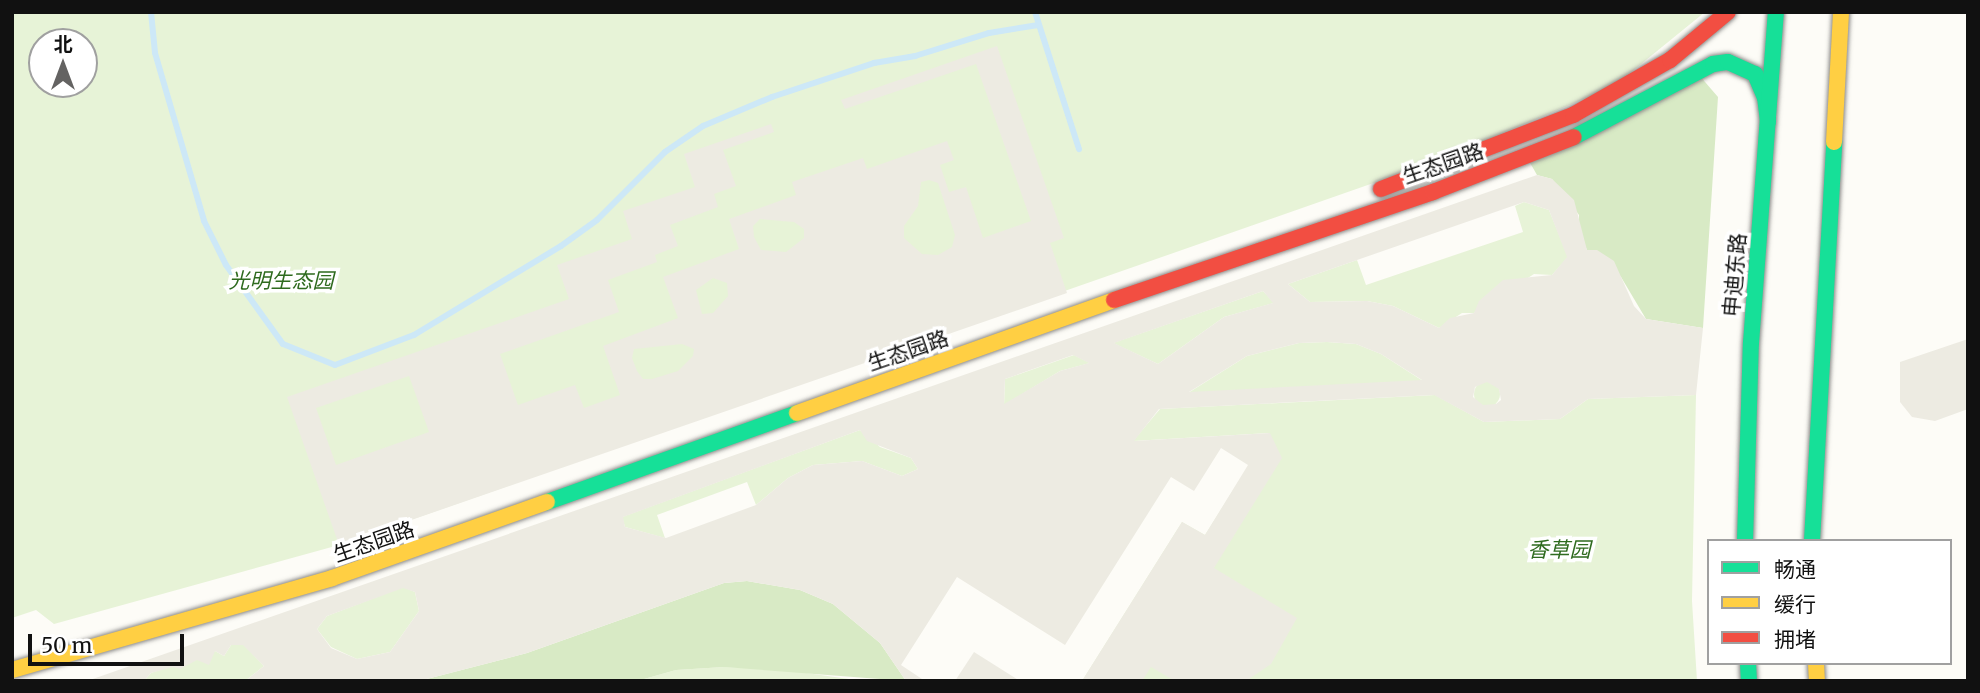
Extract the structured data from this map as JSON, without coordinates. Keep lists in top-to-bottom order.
{
  "streets": {
    "street": ["生态园路", "申迪东路"]
  },
  "crossings": [
    ["生态园路", "申迪东路"]
  ],
  "parks": ["光明生态园", "香草园"],
  "legend": ["畅通", "缓行", "拥堵"],
  "scale_bar": "50 m",
  "north": "top"
}
